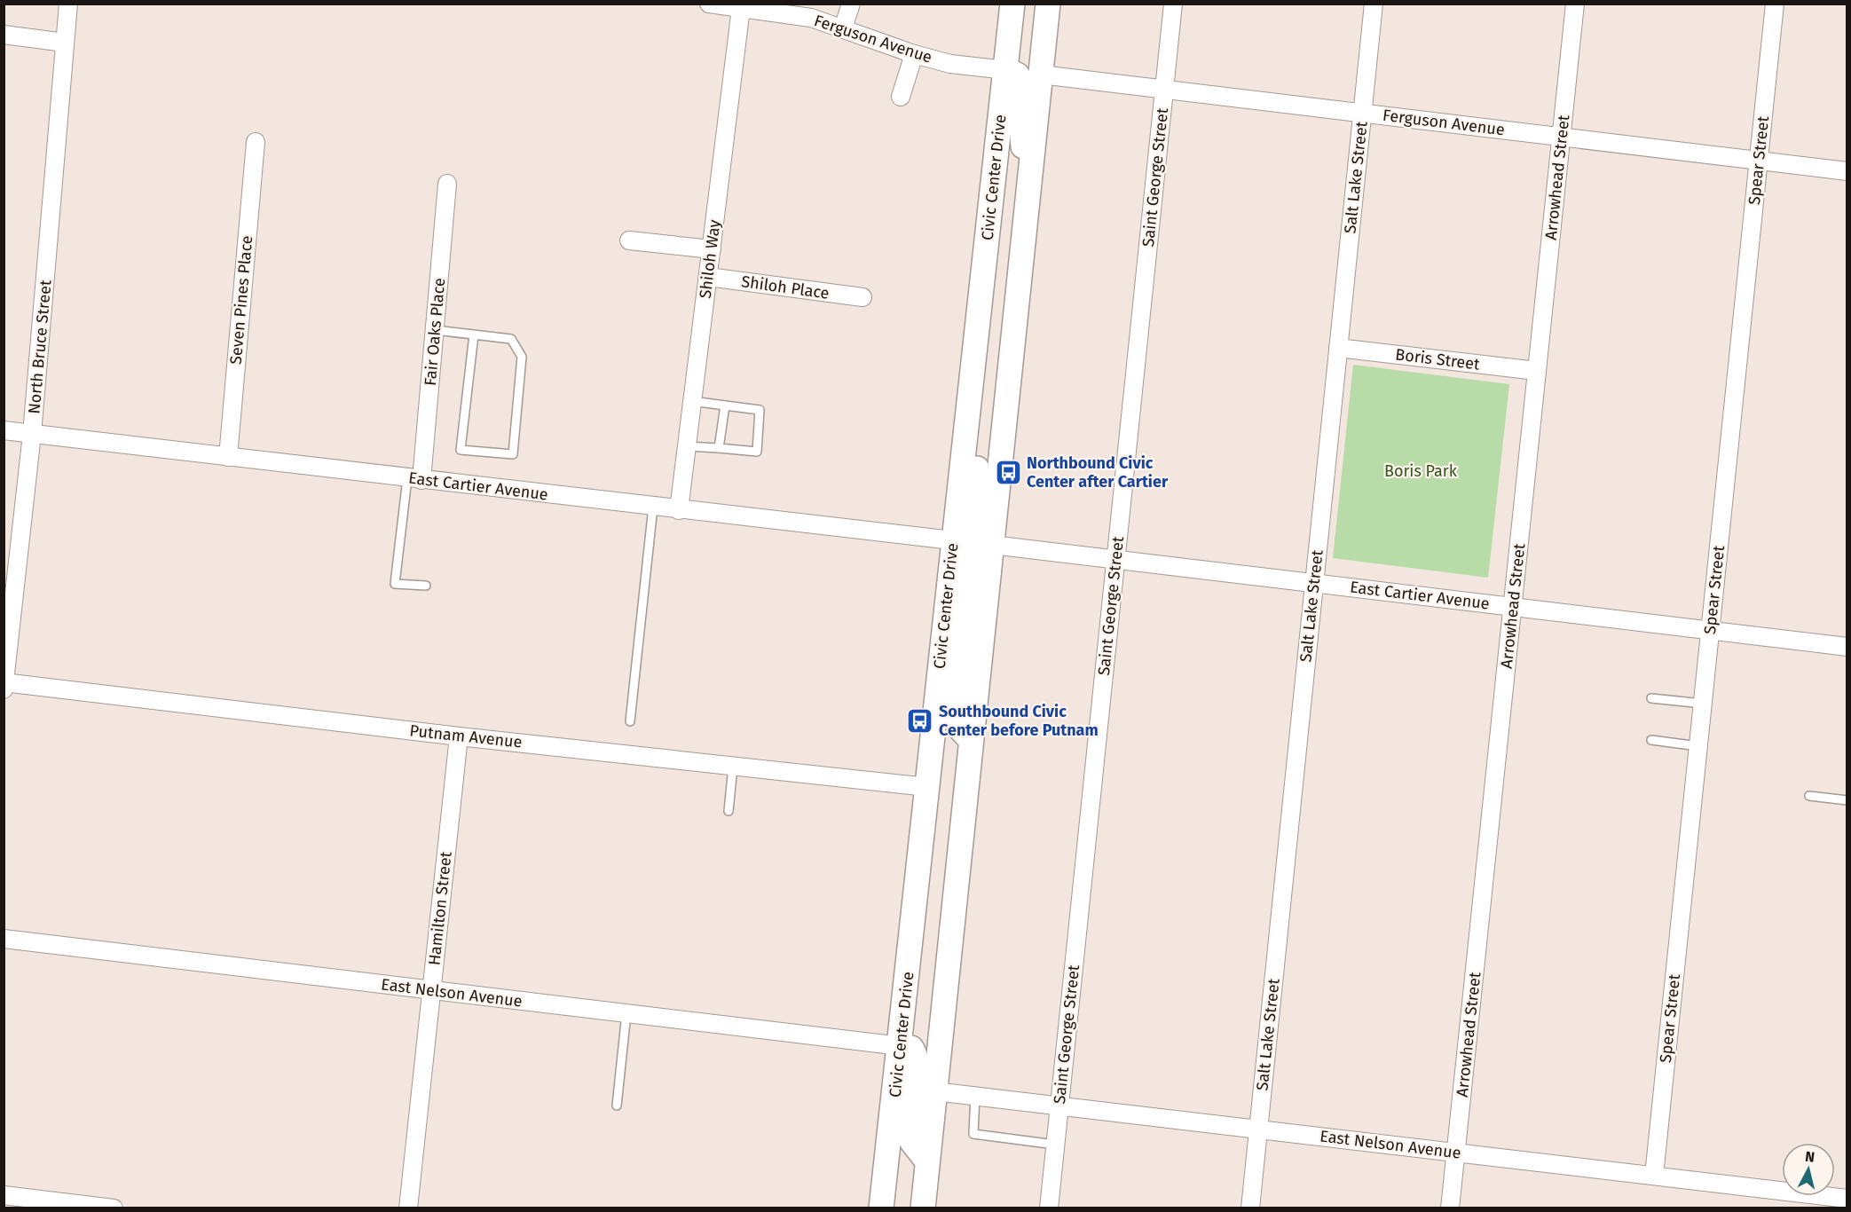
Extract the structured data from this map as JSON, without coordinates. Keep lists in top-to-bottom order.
{
  "streets": {
    "main road": ["Civic Center Drive"],
    "street": [
      "Ferguson Avenue",
      "Spear Street",
      "Saint George Street",
      "Salt Lake Street",
      "Arrowhead Street",
      "Shiloh Way",
      "Shiloh Place",
      "Seven Pines Place",
      "Fair Oaks Place",
      "North Bruce Street",
      "Boris Street",
      "East Cartier Avenue",
      "Putnam Avenue",
      "Hamilton Street",
      "East Nelson Avenue"
    ]
  },
  "crossings": [
    ["Ferguson Avenue", "Spear Street"],
    ["Ferguson Avenue", "Civic Center Drive"],
    ["Ferguson Avenue", "Saint George Street"],
    ["Ferguson Avenue", "Salt Lake Street"],
    ["Ferguson Avenue", "Arrowhead Street"],
    ["Ferguson Avenue", "Shiloh Way"],
    ["Spear Street", "East Cartier Avenue"],
    ["Spear Street", "East Nelson Avenue"],
    ["Civic Center Drive", "East Cartier Avenue"],
    ["Civic Center Drive", "Putnam Avenue"],
    ["Civic Center Drive", "East Nelson Avenue"],
    ["Saint George Street", "East Cartier Avenue"],
    ["Saint George Street", "East Nelson Avenue"],
    ["Salt Lake Street", "Boris Street"],
    ["Salt Lake Street", "East Cartier Avenue"],
    ["Salt Lake Street", "East Nelson Avenue"],
    ["Arrowhead Street", "Boris Street"],
    ["Arrowhead Street", "East Cartier Avenue"],
    ["Arrowhead Street", "East Nelson Avenue"],
    ["Shiloh Way", "Shiloh Place"],
    ["Shiloh Way", "East Cartier Avenue"],
    ["Seven Pines Place", "East Cartier Avenue"],
    ["Fair Oaks Place", "East Cartier Avenue"],
    ["North Bruce Street", "East Cartier Avenue"],
    ["North Bruce Street", "Putnam Avenue"],
    ["Putnam Avenue", "Hamilton Street"],
    ["Hamilton Street", "East Nelson Avenue"]
  ],
  "parks": ["Boris Park"],
  "places": {
    "bus stop": ["Northbound Civic Center after Cartier", "Southbound Civic Center before Putnam"]
  },
  "north": "top"
}
